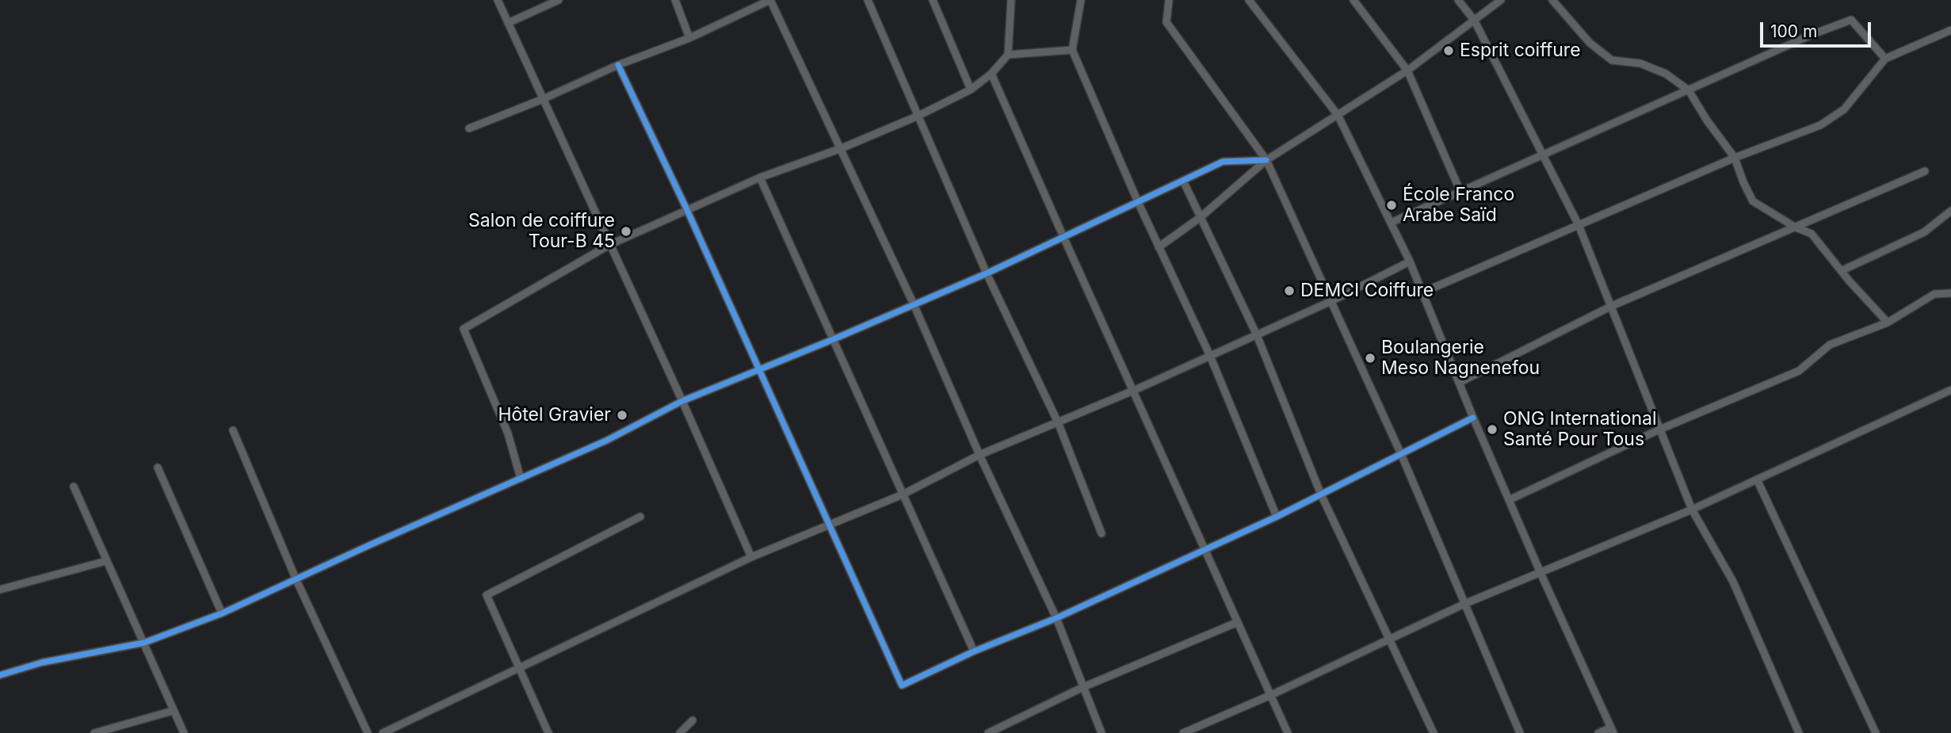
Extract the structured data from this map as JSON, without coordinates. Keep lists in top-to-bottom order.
{
  "places": [
    "Esprit coiffure",
    "École Franco Arabe Saïd",
    "Salon de coiffure Tour-B 45",
    "DEMCI Coiffure",
    "Boulangerie Meso Nagnenefou",
    "Hôtel Gravier",
    "ONG International Santé Pour Tous"
  ],
  "scale_bar": "100 m"
}
